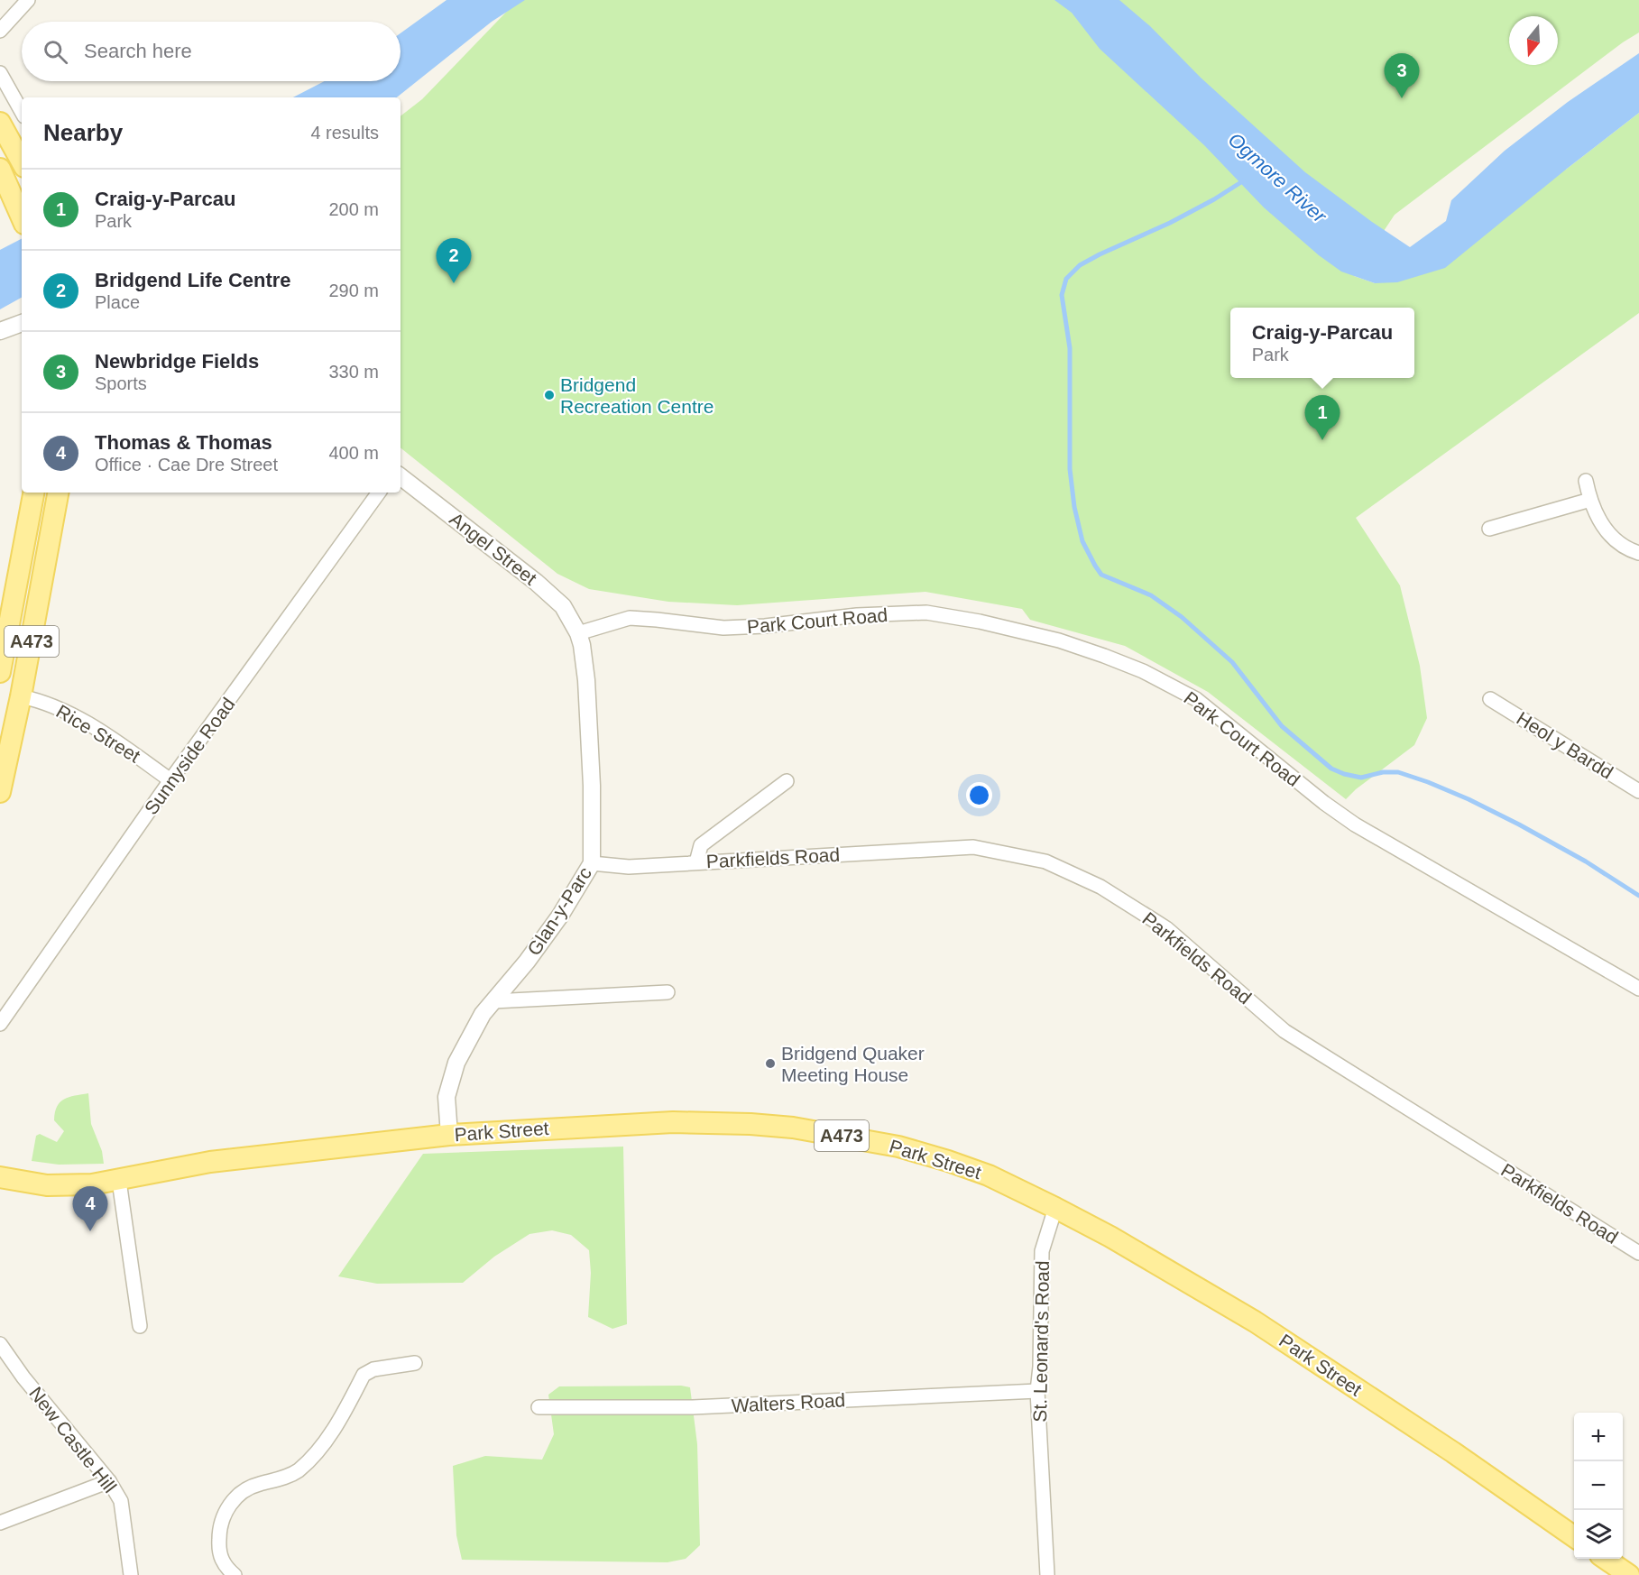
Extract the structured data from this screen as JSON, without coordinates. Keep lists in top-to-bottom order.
{
  "streets": {
    "main road": ["A473", "Park Street"],
    "street": [
      "Angel Street",
      "Park Court Road",
      "Rice Street",
      "Heol y Bardd",
      "Sunnyside Road",
      "Parkfields Road",
      "Glan-y-Parc",
      "St. Leonard's Road",
      "Walters Road",
      "New Castle Hill"
    ]
  },
  "crossings": [
    ["Angel Street", "Park Court Road"],
    ["Angel Street", "Glan-y-Parc"],
    ["Park Court Road", "Glan-y-Parc"],
    ["A473", "Rice Street"],
    ["Rice Street", "Sunnyside Road"],
    ["Parkfields Road", "Glan-y-Parc"],
    ["Glan-y-Parc", "Park Street"],
    ["Park Street", "St. Leonard's Road"],
    ["St. Leonard's Road", "Walters Road"]
  ],
  "water": ["Ogmore River"],
  "places": ["Bridgend Recreation Centre", "Bridgend Quaker Meeting House"],
  "north": "bottom",
  "page": {
    "search": "Search here",
    "pins": [
      "3",
      "2",
      "1",
      "4"
    ],
    "heading": ["Nearby", "4 results"],
    "list": [
      {
        "mark": "1",
        "name": "Craig-y-Parcau",
        "note": "Park",
        "value": "200 m"
      },
      {
        "mark": "2",
        "name": "Bridgend Life Centre",
        "note": "Place",
        "value": "290 m"
      },
      {
        "mark": "3",
        "name": "Newbridge Fields",
        "note": "Sports",
        "value": "330 m"
      },
      {
        "mark": "4",
        "name": "Thomas & Thomas",
        "note": "Office · Cae Dre Street",
        "value": "400 m"
      }
    ],
    "popup": ["Craig-y-Parcau", "Park"],
    "map_buttons": ["+", "−"]
  }
}
